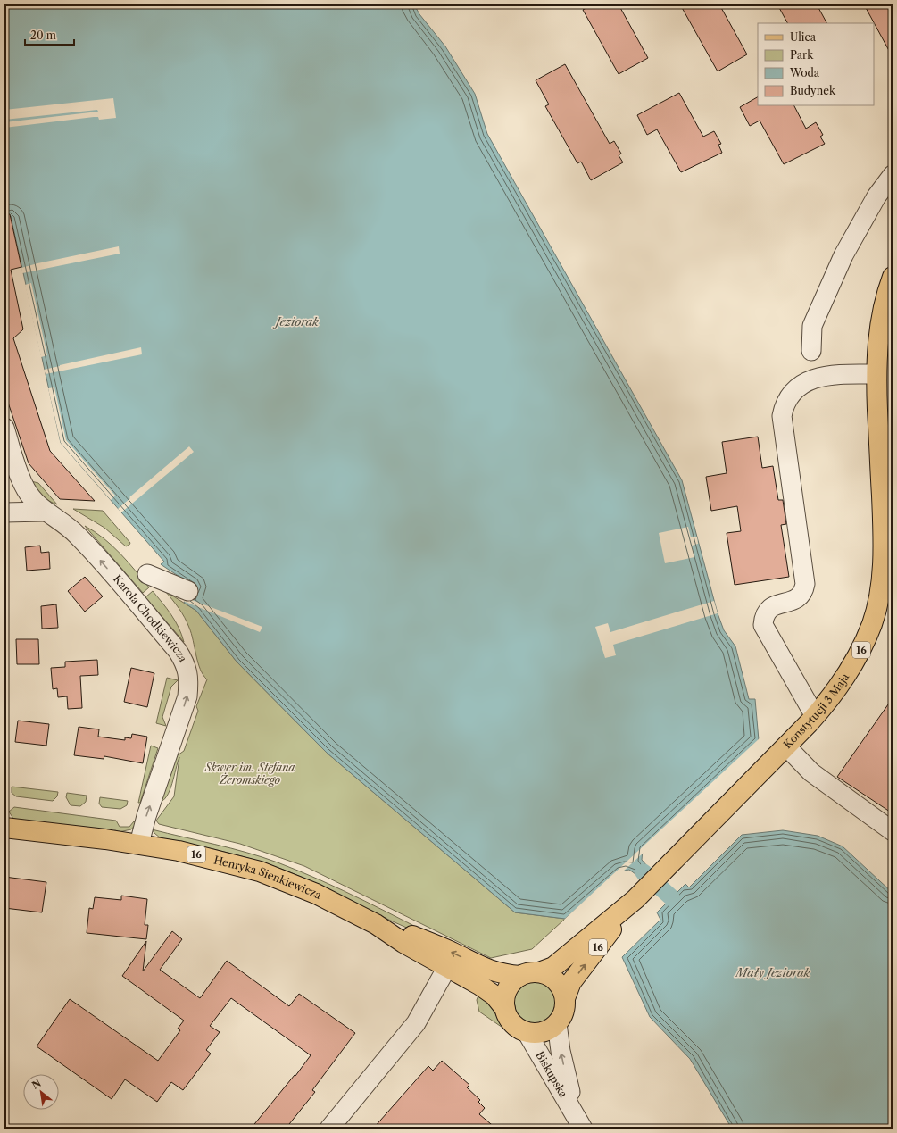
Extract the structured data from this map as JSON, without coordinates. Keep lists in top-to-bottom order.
{
  "streets": {
    "main road": ["16", "Konstytucji 3 Maja", "Henryka Sienkiewicza"],
    "street": ["Karola Chodkiewicza", "Biskupska"]
  },
  "crossings": [
    ["Karola Chodkiewicza", "Henryka Sienkiewicza"],
    ["16", "Konstytucji 3 Maja"],
    ["16", "Henryka Sienkiewicza"],
    ["16", "Biskupska"],
    ["Konstytucji 3 Maja", "Henryka Sienkiewicza"],
    ["Konstytucji 3 Maja", "Biskupska"],
    ["Henryka Sienkiewicza", "Biskupska"]
  ],
  "one_way": ["Karola Chodkiewicza"],
  "water": ["Jeziorak", "Mały Jeziorak"],
  "parks": ["Skwer im. Stefana Żeromskiego"],
  "legend": [
    "Ulica",
    "Park",
    "Woda",
    "Budynek"
  ],
  "scale_bar": "20 m",
  "north": "top left"
}
